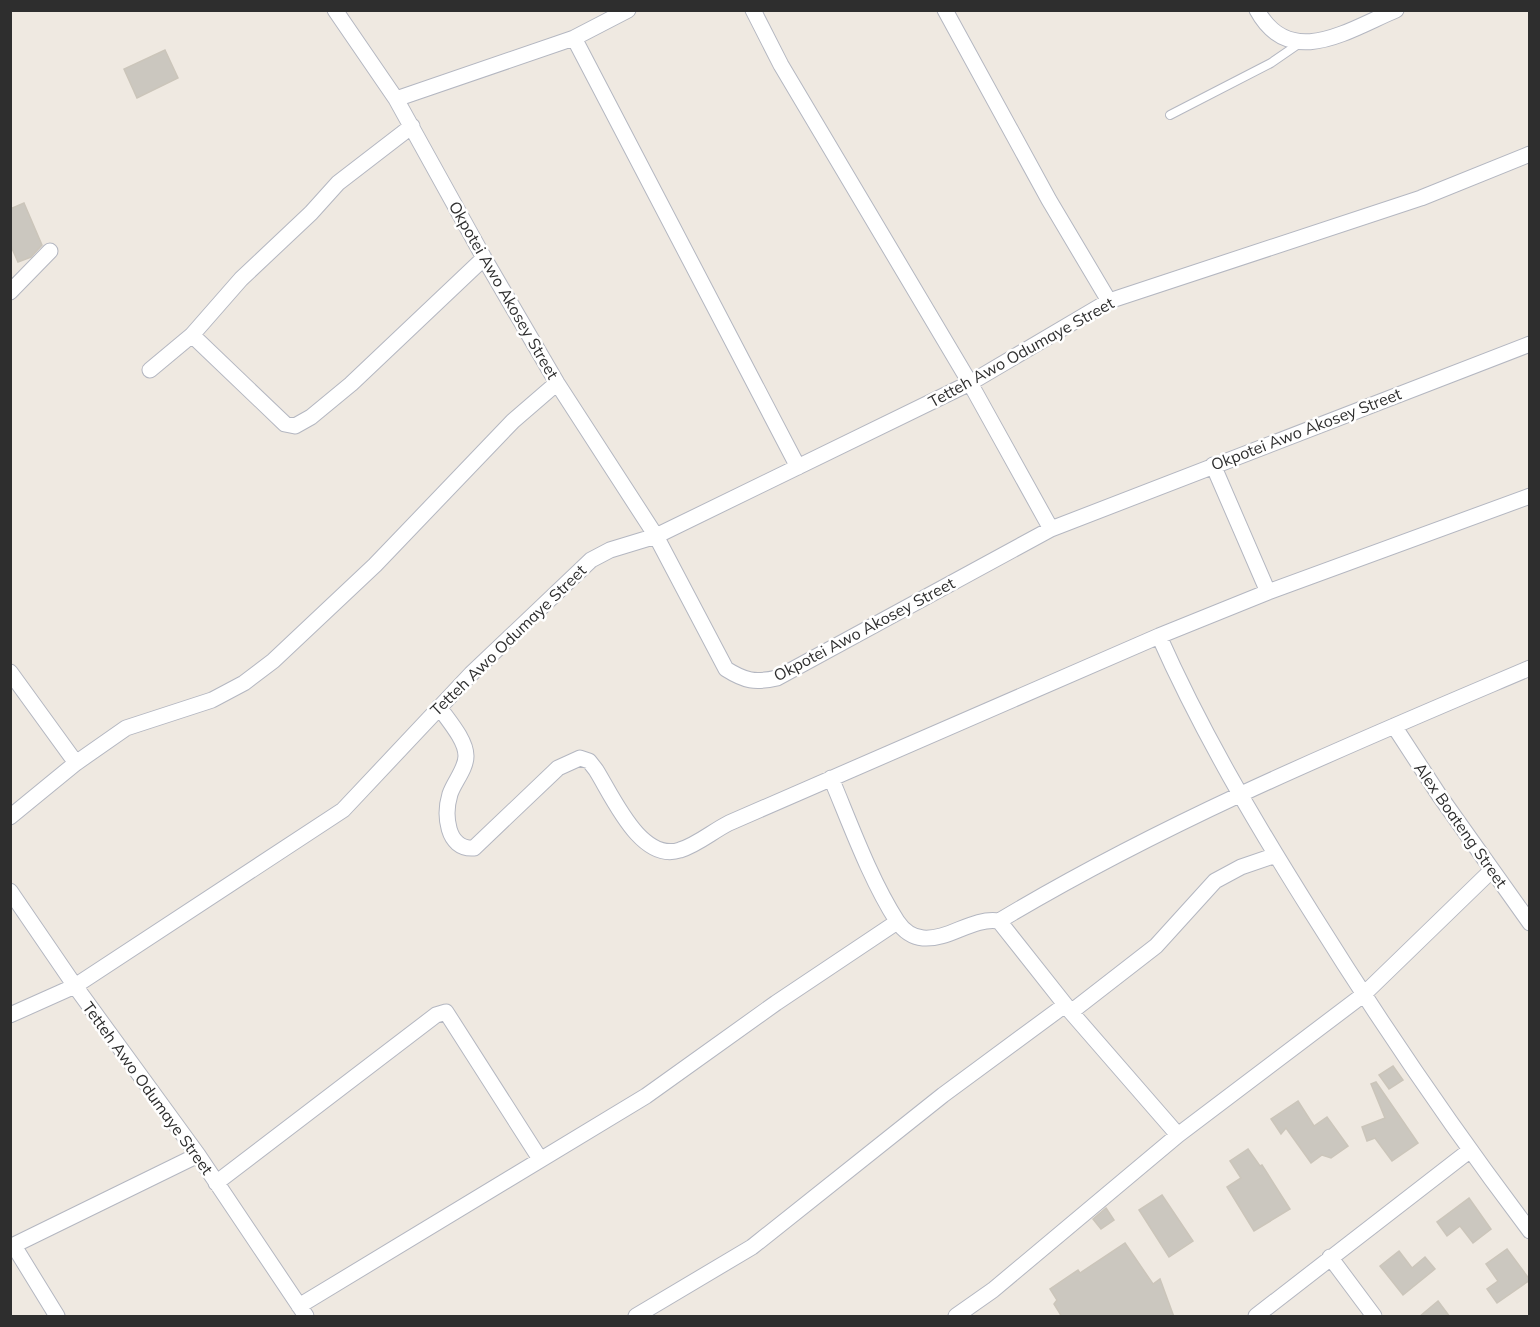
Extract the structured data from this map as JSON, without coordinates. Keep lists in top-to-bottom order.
{
  "streets": {
    "street": ["Okpotei Awo Akosey Street", "Tetteh Awo Odumaye Street", "Alex Boateng Street"]
  },
  "crossings": [
    ["Okpotei Awo Akosey Street", "Tetteh Awo Odumaye Street"]
  ]
}
